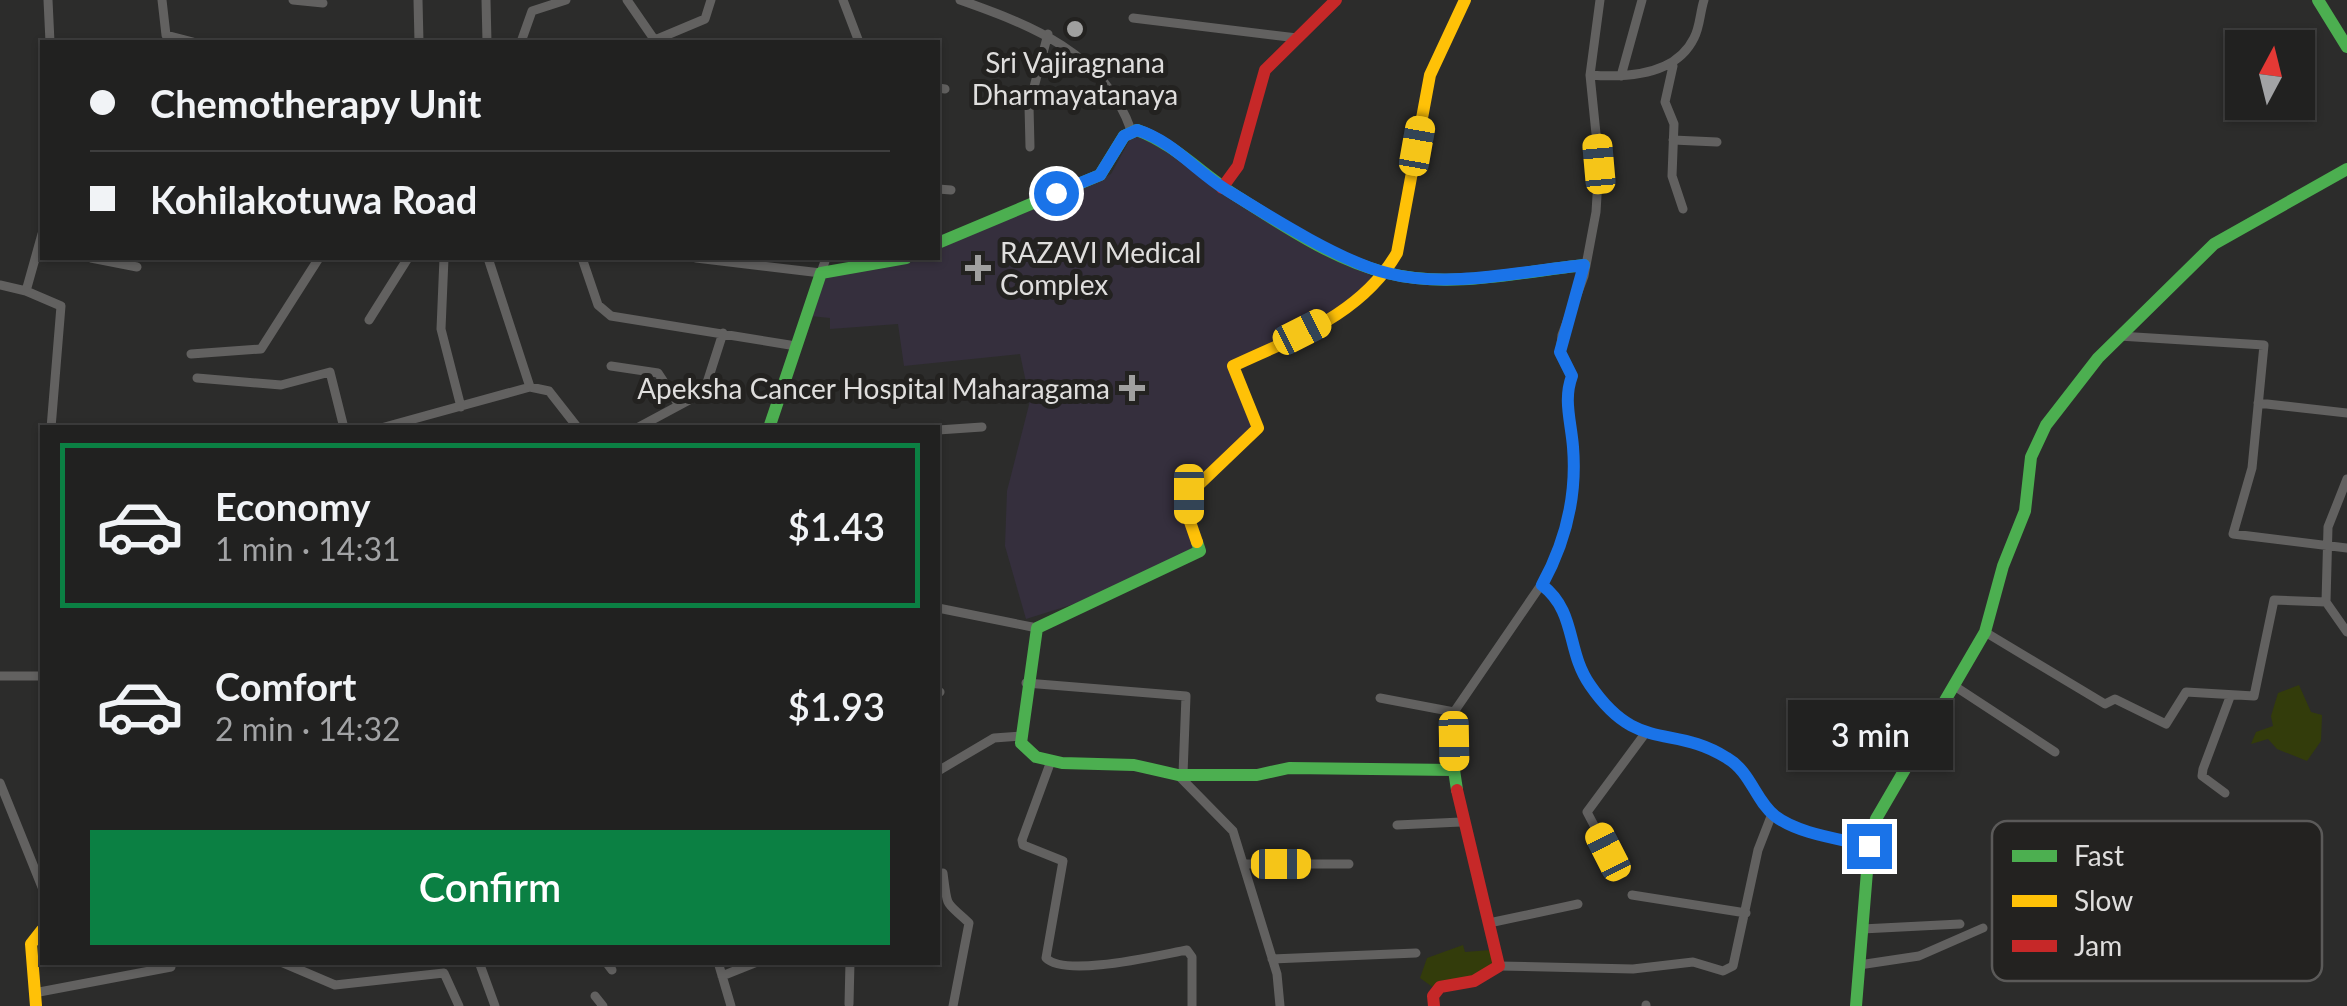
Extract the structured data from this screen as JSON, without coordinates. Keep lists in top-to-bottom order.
{
  "places": {
    "other": ["Sri Vajiragnana Dharmayatanaya"],
    "health": ["RAZAVI Medical Complex", "Apeksha Cancer Hospital Maharagama"]
  },
  "legend": ["Fast", "Slow", "Jam"],
  "north": "top",
  "page": {
    "banner": ["Chemotherapy Unit", "Kohilakotuwa Road"],
    "list": [
      {
        "name": "Economy",
        "note": "1 min · 14:31",
        "value": "$1.43"
      },
      {
        "name": "Comfort",
        "note": "2 min · 14:32",
        "value": "$1.93"
      }
    ],
    "bubble": "3 min",
    "buttons": "Confirm"
  }
}
